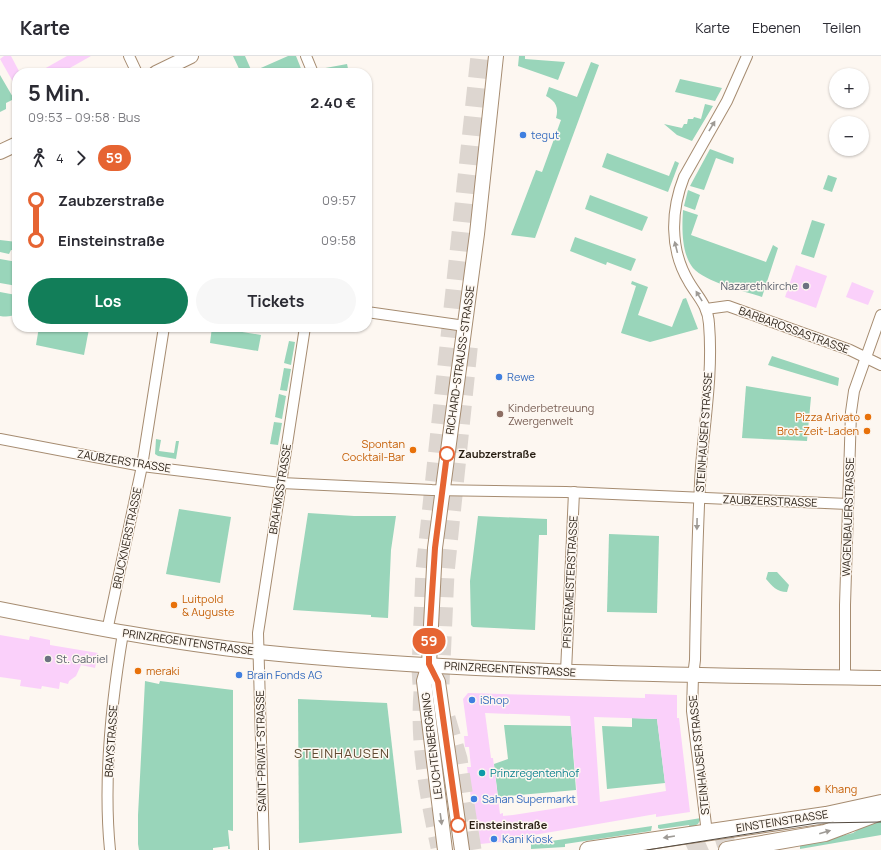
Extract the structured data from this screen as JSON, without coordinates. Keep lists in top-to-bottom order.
{
  "streets": {
    "main road": [
      "RICHARD-STRAUSS-STRASSE",
      "PRINZREGENTENSTRASSE",
      "LEUCHTENBERGRING",
      "EINSTEINSTRASSE"
    ],
    "street": [
      "BARBAROSSASTRASSE",
      "STEINHAUSER STRASSE",
      "ZAUBZERSTRASSE",
      "BRAHMSSTRASSE",
      "WAGENBAUERSTRASSE",
      "BRUCKNERSTRASSE",
      "PFISTERMEISTERSTRASSE",
      "BRAYSTRASSE",
      "SAINT-PRIVAT-STRASSE"
    ]
  },
  "crossings": [
    ["BARBAROSSASTRASSE", "STEINHAUSER STRASSE"],
    ["BARBAROSSASTRASSE", "WAGENBAUERSTRASSE"],
    ["RICHARD-STRAUSS-STRASSE", "ZAUBZERSTRASSE"],
    ["RICHARD-STRAUSS-STRASSE", "PRINZREGENTENSTRASSE"],
    ["RICHARD-STRAUSS-STRASSE", "LEUCHTENBERGRING"],
    ["STEINHAUSER STRASSE", "ZAUBZERSTRASSE"],
    ["STEINHAUSER STRASSE", "PRINZREGENTENSTRASSE"],
    ["STEINHAUSER STRASSE", "EINSTEINSTRASSE"],
    ["ZAUBZERSTRASSE", "BRAHMSSTRASSE"],
    ["ZAUBZERSTRASSE", "WAGENBAUERSTRASSE"],
    ["ZAUBZERSTRASSE", "BRUCKNERSTRASSE"],
    ["ZAUBZERSTRASSE", "PFISTERMEISTERSTRASSE"],
    ["BRAHMSSTRASSE", "PRINZREGENTENSTRASSE"],
    ["BRAHMSSTRASSE", "SAINT-PRIVAT-STRASSE"],
    ["WAGENBAUERSTRASSE", "PRINZREGENTENSTRASSE"],
    ["BRUCKNERSTRASSE", "PRINZREGENTENSTRASSE"],
    ["PFISTERMEISTERSTRASSE", "PRINZREGENTENSTRASSE"],
    ["PRINZREGENTENSTRASSE", "BRAYSTRASSE"],
    ["PRINZREGENTENSTRASSE", "LEUCHTENBERGRING"],
    ["PRINZREGENTENSTRASSE", "SAINT-PRIVAT-STRASSE"]
  ],
  "districts": ["STEINHAUSEN"],
  "places": [
    "tegut",
    "Nazarethkirche",
    "Rewe",
    "Kinderbetreuung Zwergenwelt",
    "Pizza Arivato",
    "Brot-Zeit-Laden",
    "Spontan Cocktail-Bar",
    "Zaubzerstraße",
    "Luitpold & Auguste",
    "St. Gabriel",
    "meraki",
    "Brain Fonds AG",
    "iShop",
    "Prinzregentenhof",
    "Khang",
    "Sahan Supermarkt",
    "Einsteinstraße",
    "Kani Kiosk"
  ],
  "lines": ["bus line 59"],
  "page": {
    "header": "Karte",
    "nav": ["Karte", "Ebenen", "Teilen"],
    "on_map": "59",
    "map_buttons": ["+", "−"],
    "heading": ["5 Min.", "09:53 – 09:58 · Bus", "2.40 €"],
    "legs": ["4", "59"],
    "list": [
      {
        "name": "Zaubzerstraße",
        "value": "09:57"
      },
      {
        "name": "Einsteinstraße",
        "value": "09:58"
      }
    ],
    "buttons": ["Los", "Tickets"]
  }
}
